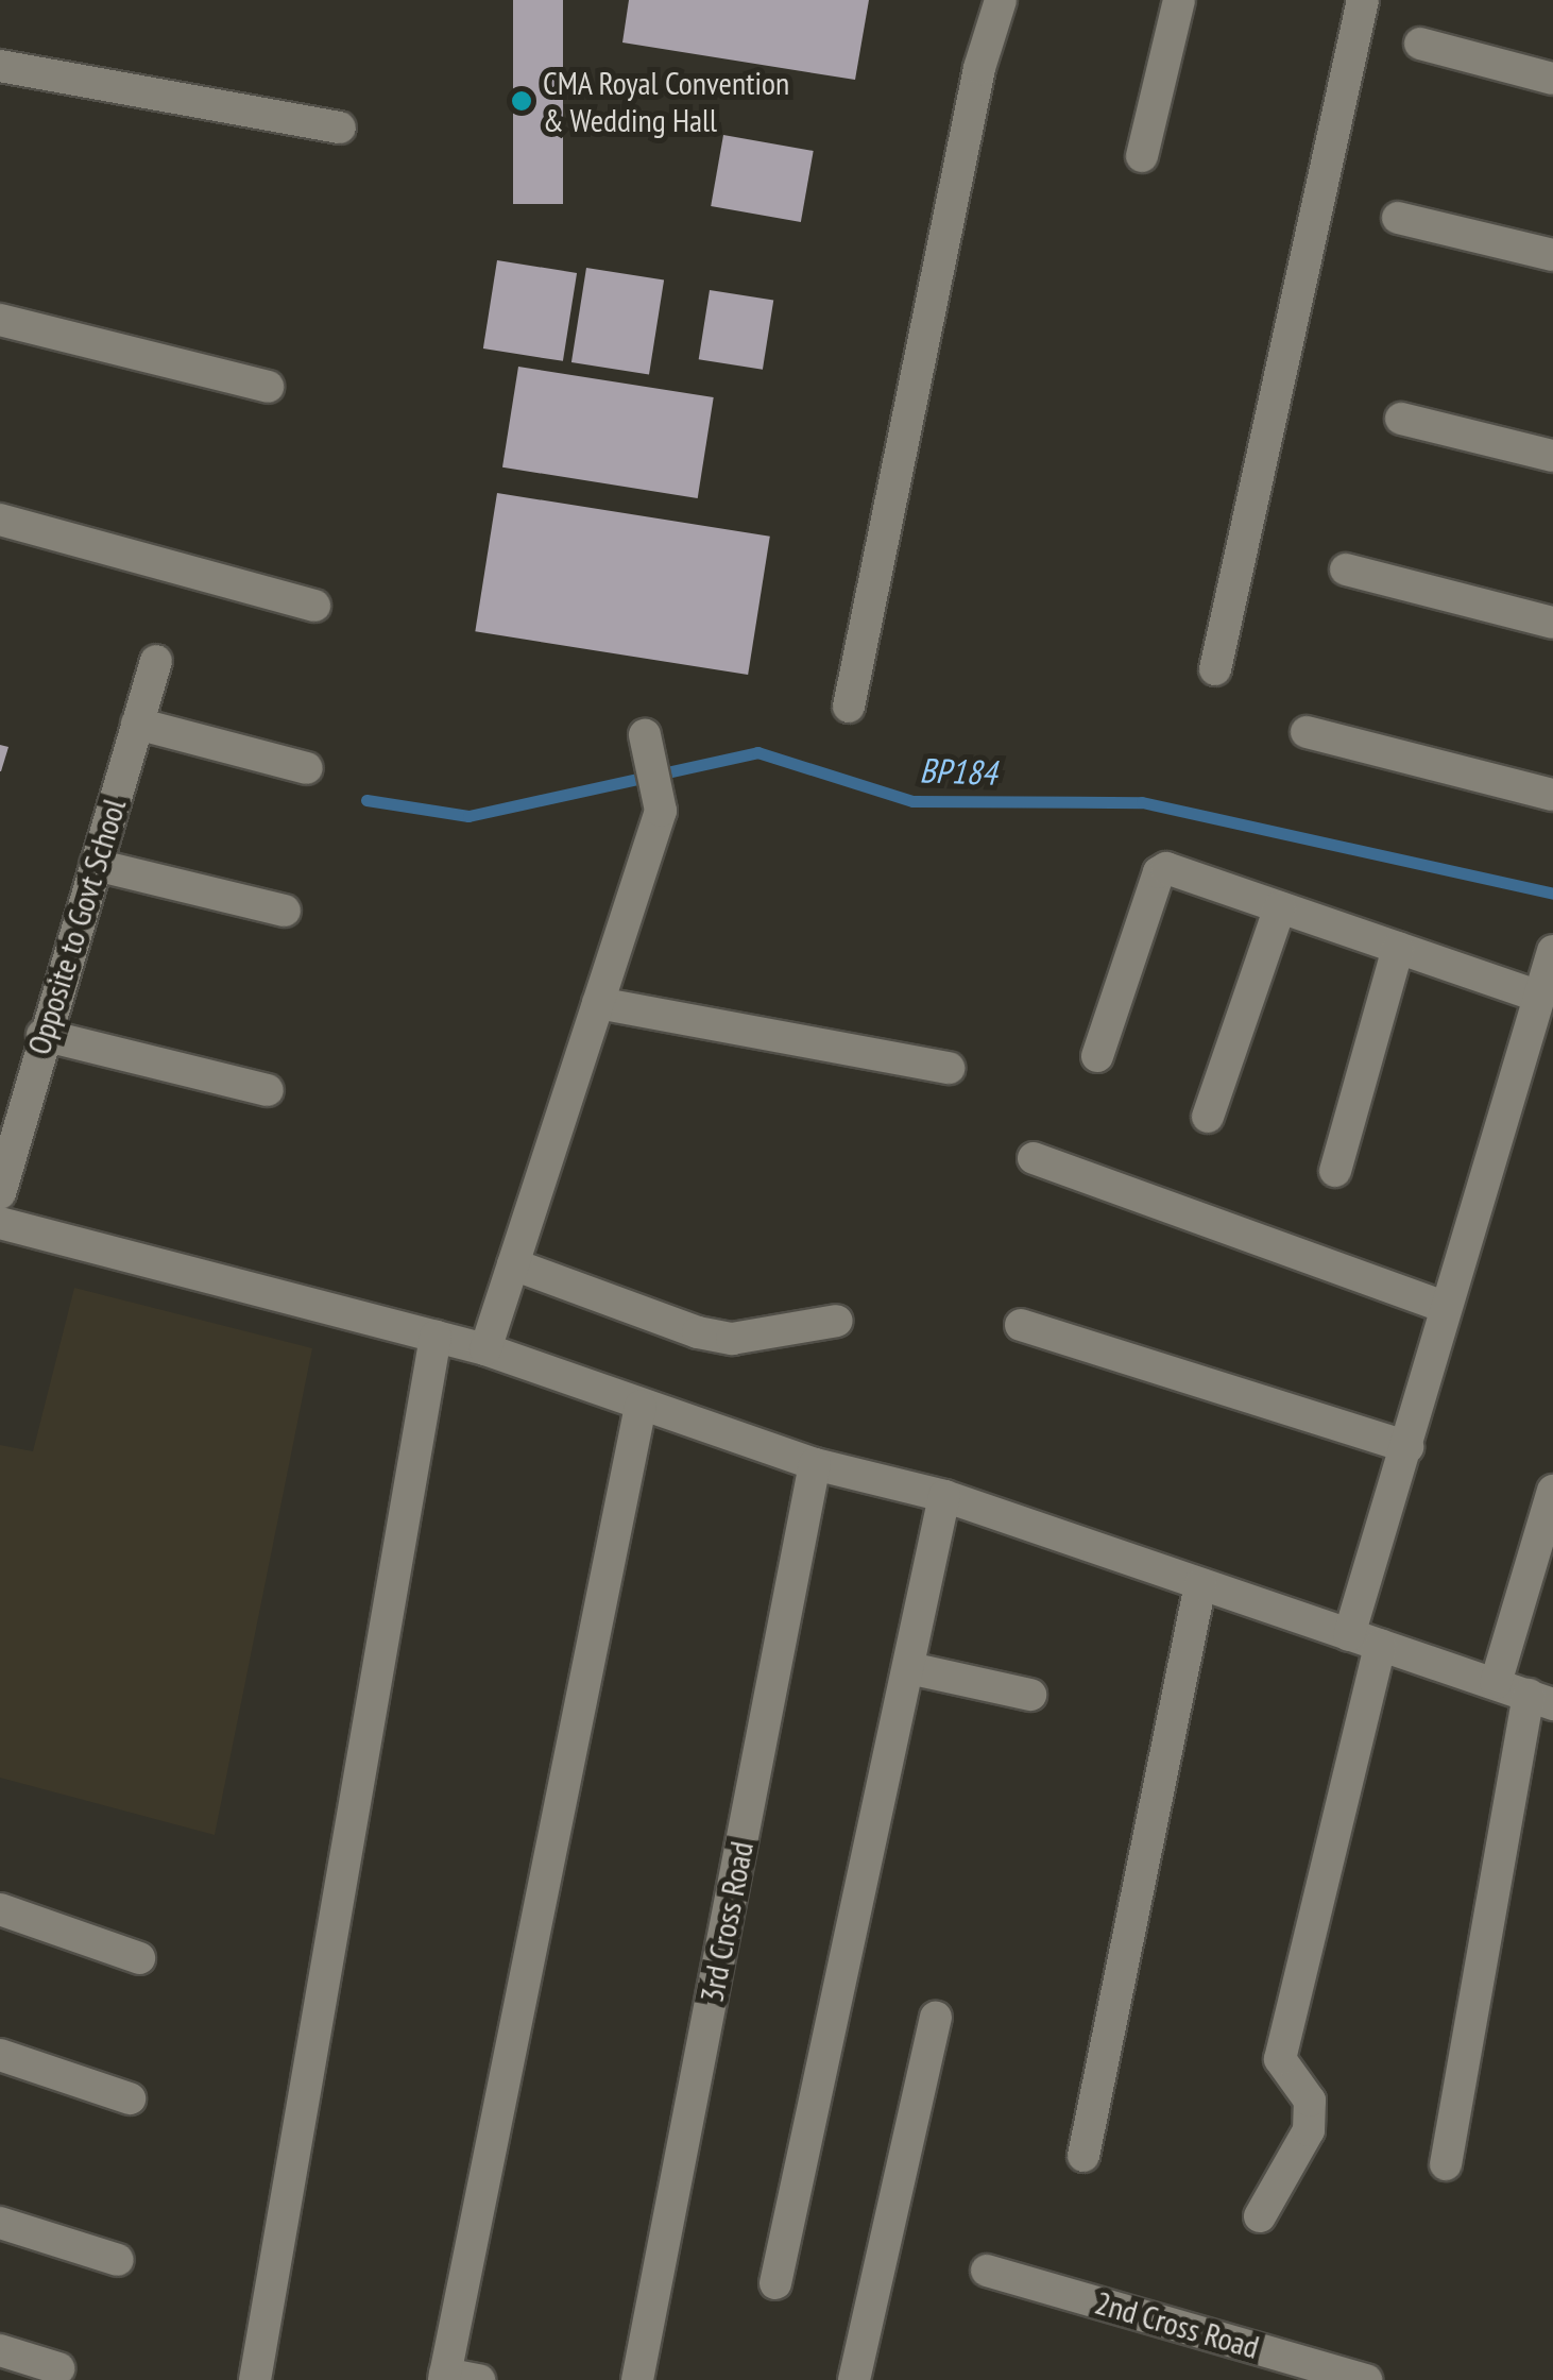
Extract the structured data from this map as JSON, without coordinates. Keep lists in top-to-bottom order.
{
  "streets": {
    "street": ["Opposite to Govt School", "3rd Cross Road", "2nd Cross Road"]
  },
  "water": ["BP184"],
  "places": ["CMA Royal Convention & Wedding Hall"]
}
